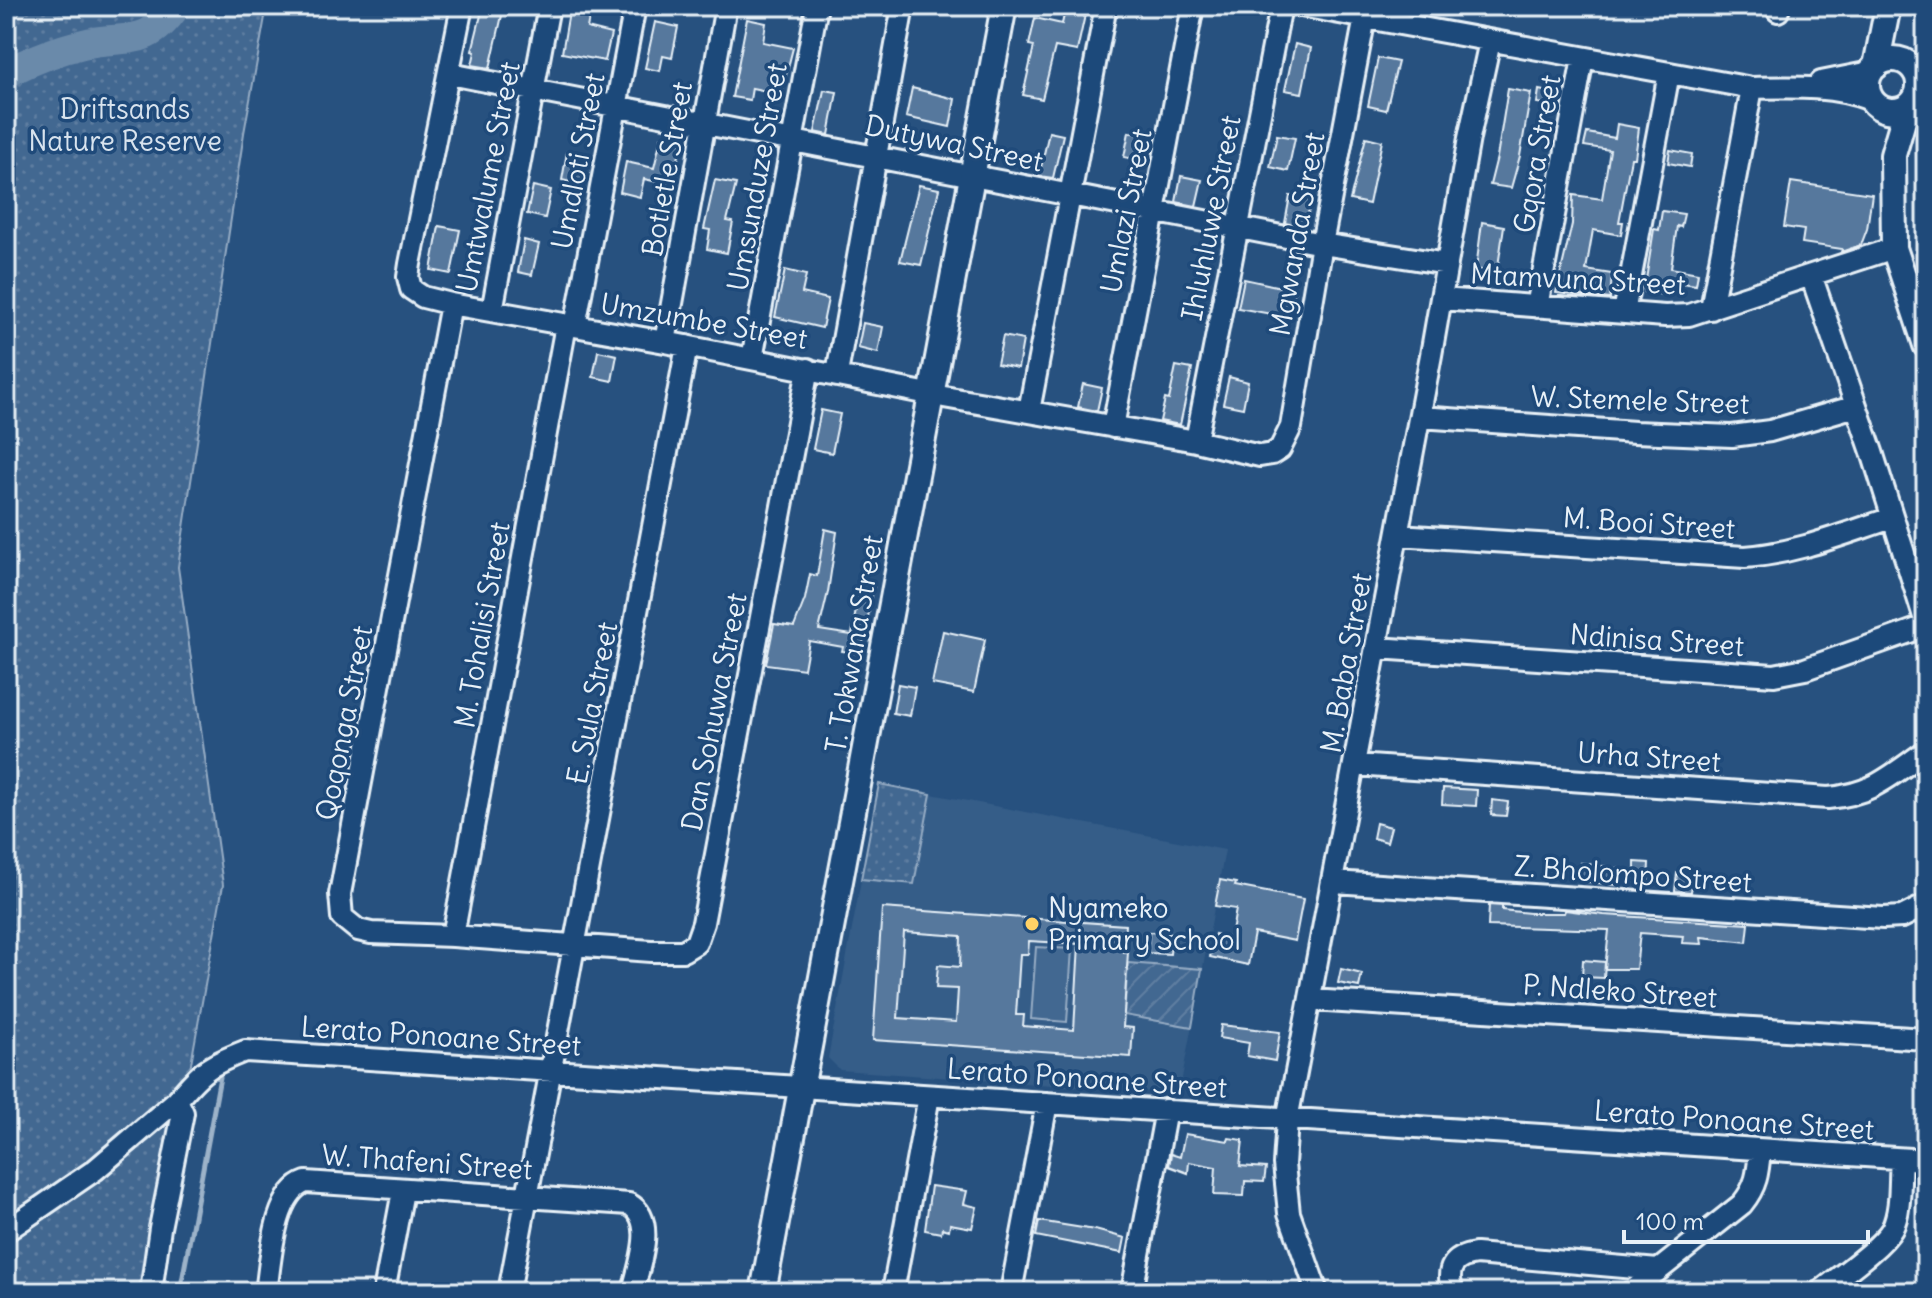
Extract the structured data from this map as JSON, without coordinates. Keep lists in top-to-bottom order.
{
  "streets": {
    "street": [
      "Dutywa Street",
      "Gqora Street",
      "Umdloti Street",
      "Botletle Street",
      "Umtwalume Street",
      "Umsunduze Street",
      "Umlazi Street",
      "Ihluhluwe Street",
      "Mgwanda Street",
      "Mtamvuna Street",
      "Umzumbe Street",
      "W. Stemele Street",
      "M. Booi Street",
      "M. Tohalisi Street",
      "Ndinisa Street",
      "T. Tokwana Street",
      "M. Baba Street",
      "E. Sula Street",
      "Dan Sohuwa Street",
      "Qoqonga Street",
      "Urha Street",
      "Z. Bholompo Street",
      "P. Ndleko Street",
      "Lerato Ponoane Street",
      "W. Thafeni Street"
    ]
  },
  "crossings": [
    ["Dutywa Street", "Umdloti Street"],
    ["Dutywa Street", "Botletle Street"],
    ["Dutywa Street", "Umtwalume Street"],
    ["Dutywa Street", "Umsunduze Street"],
    ["Dutywa Street", "Umlazi Street"],
    ["Dutywa Street", "Ihluhluwe Street"],
    ["Dutywa Street", "Mgwanda Street"],
    ["Dutywa Street", "Umzumbe Street"],
    ["Dutywa Street", "T. Tokwana Street"],
    ["Dutywa Street", "M. Baba Street"],
    ["Gqora Street", "Mtamvuna Street"],
    ["Umdloti Street", "Umzumbe Street"],
    ["Umdloti Street", "M. Tohalisi Street"],
    ["Botletle Street", "Umzumbe Street"],
    ["Umtwalume Street", "Umzumbe Street"],
    ["Umsunduze Street", "Umzumbe Street"],
    ["Umlazi Street", "Umzumbe Street"],
    ["Ihluhluwe Street", "Umzumbe Street"],
    ["Mgwanda Street", "Umzumbe Street"],
    ["Mtamvuna Street", "M. Baba Street"],
    ["Umzumbe Street", "M. Tohalisi Street"],
    ["Umzumbe Street", "T. Tokwana Street"],
    ["Umzumbe Street", "E. Sula Street"],
    ["Umzumbe Street", "Dan Sohuwa Street"],
    ["Umzumbe Street", "Qoqonga Street"],
    ["W. Stemele Street", "M. Baba Street"],
    ["M. Booi Street", "M. Baba Street"],
    ["M. Tohalisi Street", "Qoqonga Street"],
    ["Ndinisa Street", "M. Baba Street"],
    ["T. Tokwana Street", "Lerato Ponoane Street"],
    ["M. Baba Street", "Urha Street"],
    ["M. Baba Street", "Z. Bholompo Street"],
    ["M. Baba Street", "P. Ndleko Street"],
    ["M. Baba Street", "Lerato Ponoane Street"],
    ["E. Sula Street", "Dan Sohuwa Street"],
    ["E. Sula Street", "Qoqonga Street"],
    ["E. Sula Street", "Lerato Ponoane Street"],
    ["E. Sula Street", "W. Thafeni Street"],
    ["Dan Sohuwa Street", "Qoqonga Street"]
  ],
  "parks": ["Driftsands Nature Reserve"],
  "places": ["Nyameko Primary School"],
  "scale_bar": "100 m"
}
